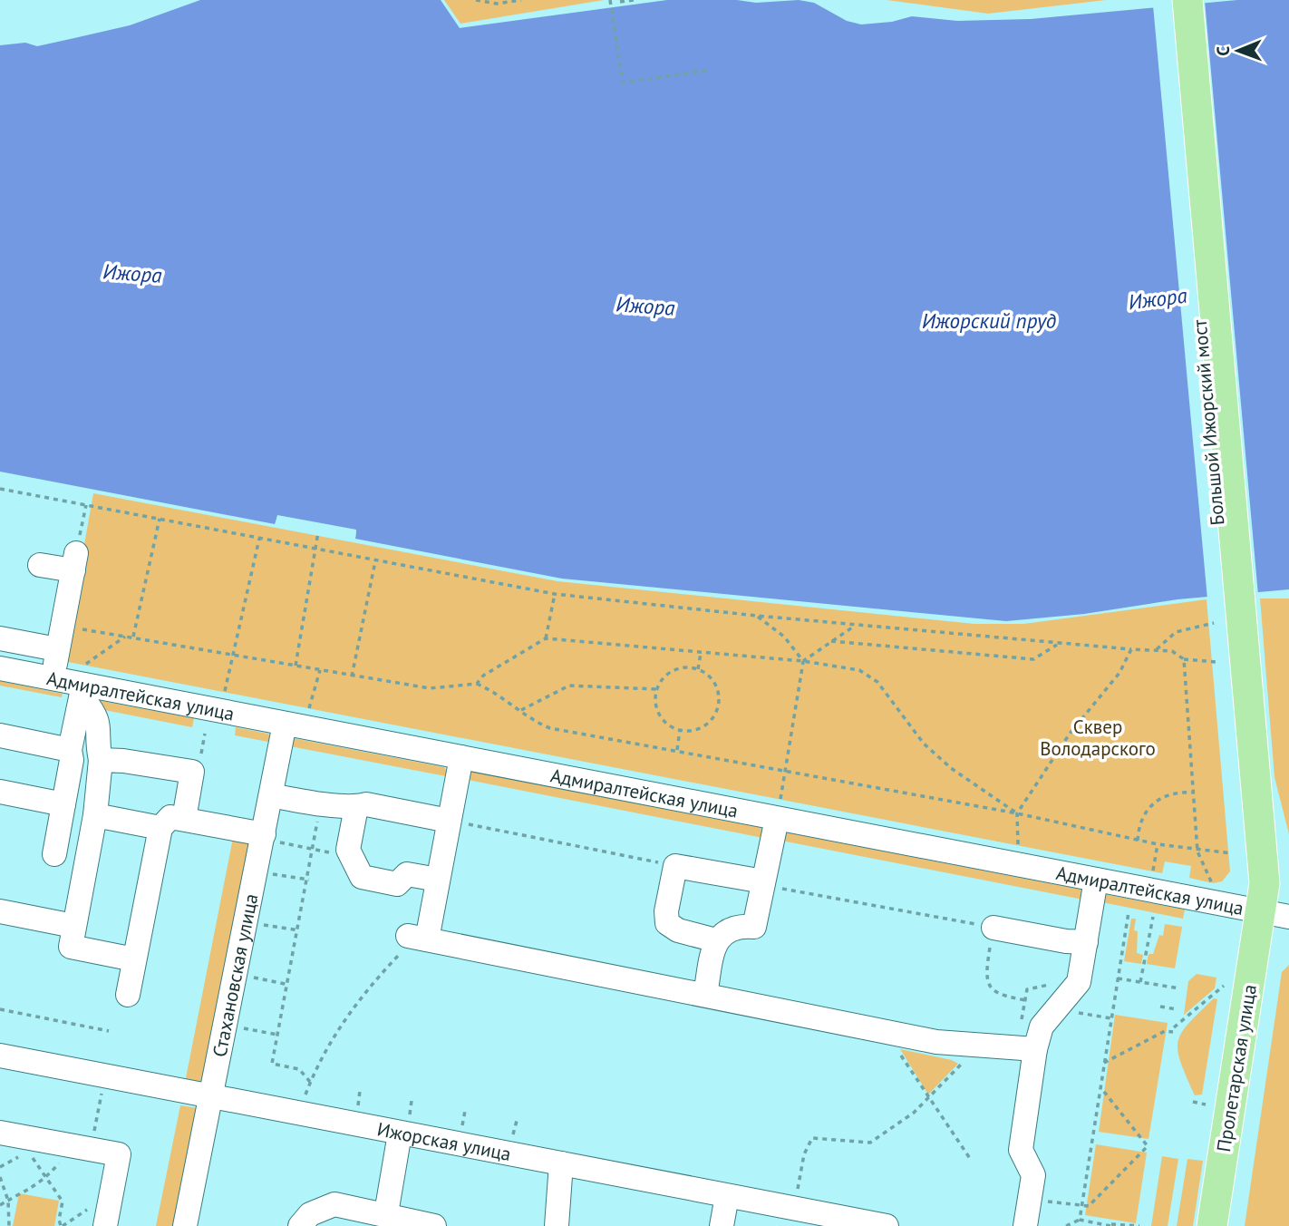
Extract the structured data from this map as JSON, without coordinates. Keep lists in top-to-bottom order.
{
  "streets": {
    "main road": ["Большой Ижорский мост", "Пролетарская улица"],
    "street": ["Адмиралтейская улица", "Стахановская улица", "Ижорская улица"]
  },
  "crossings": [
    ["Большой Ижорский мост", "Пролетарская улица"],
    ["Адмиралтейская улица", "Стахановская улица"],
    ["Адмиралтейская улица", "Пролетарская улица"],
    ["Стахановская улица", "Ижорская улица"]
  ],
  "water": ["Ижора", "Ижорский пруд"],
  "parks": ["Сквер Володарского"],
  "north": "left"
}
